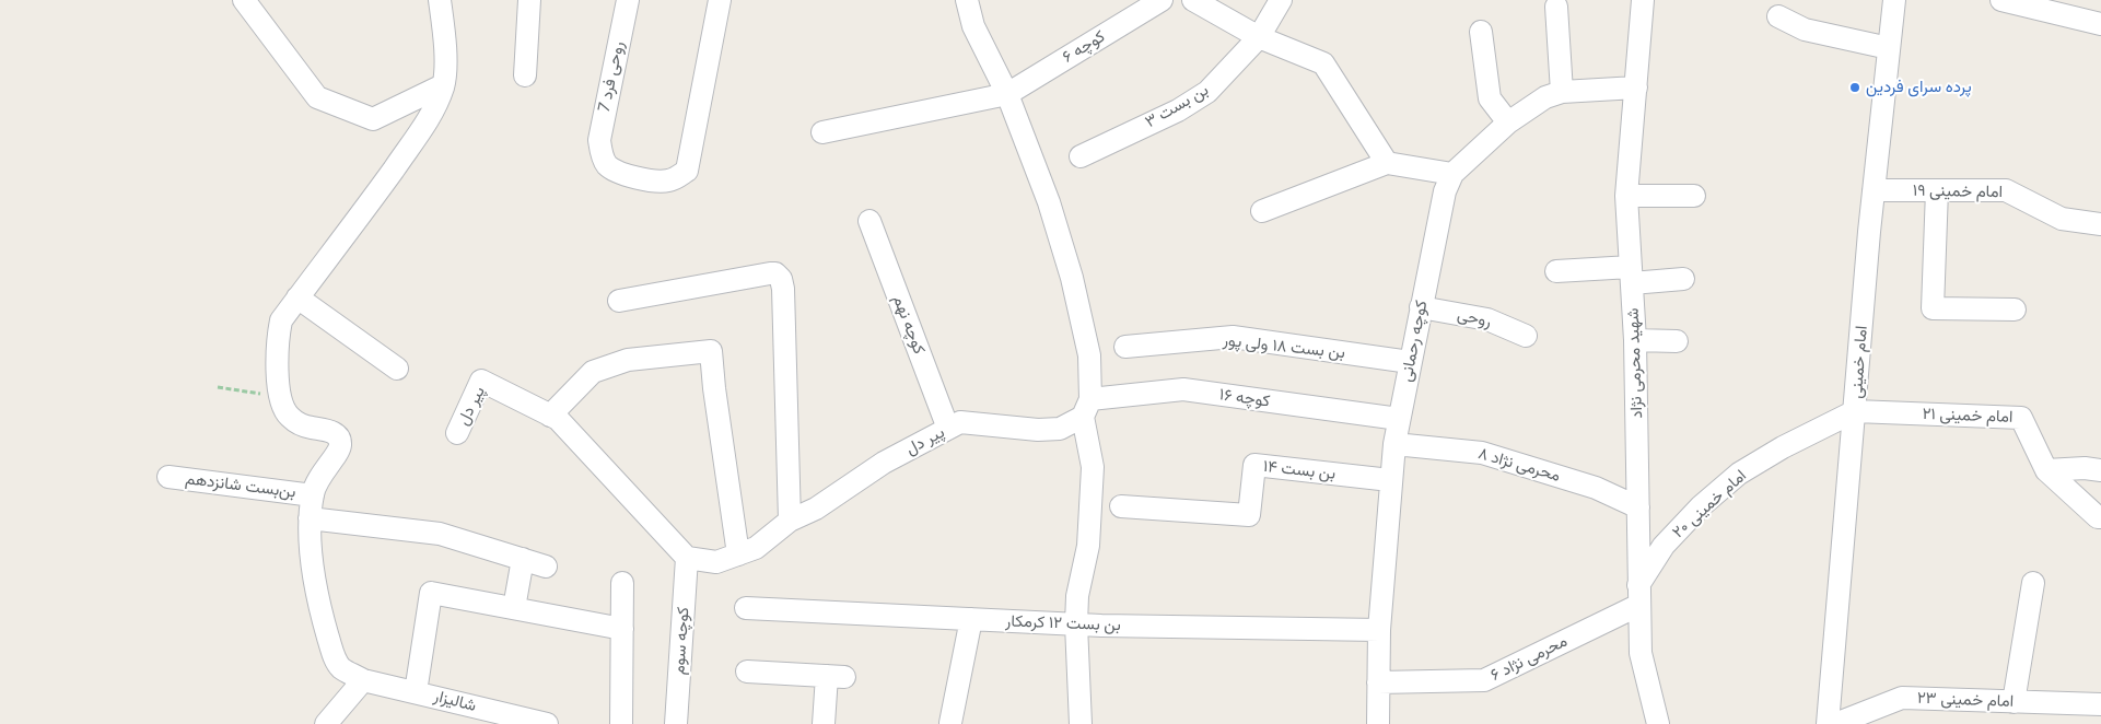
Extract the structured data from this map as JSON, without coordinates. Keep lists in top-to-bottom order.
{
  "streets": {
    "street": [
      "کوچه ۶",
      "روحی فرد 7",
      "بن بست ۳",
      "امام خمینی ۱۹",
      "روحی",
      "کوچه نهم",
      "کوچه رحمانی",
      "بن بست ۱۸ ولی پور",
      "امام خمینی",
      "شهید محرمی نژاد",
      "کوچه ۱۶",
      "پیر دل",
      "امام خمینی ۲۱",
      "محرمی نژاد ۸",
      "بن بست ۱۴",
      "بن‌بست شانزدهم",
      "امام خمینی ۲۰",
      "بن بست ۱۲ کرمکار",
      "کوچه سوم",
      "محرمی نژاد ۶",
      "امام خمینی ۲۳",
      "شالیزار"
    ]
  },
  "crossings": [
    ["امام خمینی ۱۹", "امام خمینی"],
    ["روحی", "کوچه رحمانی"],
    ["کوچه نهم", "پیر دل"],
    ["کوچه رحمانی", "بن بست ۱۸ ولی پور"],
    ["کوچه رحمانی", "شهید محرمی نژاد"],
    ["کوچه رحمانی", "کوچه ۱۶"],
    ["کوچه رحمانی", "محرمی نژاد ۸"],
    ["کوچه رحمانی", "بن بست ۱۴"],
    ["کوچه رحمانی", "بن بست ۱۲ کرمکار"],
    ["کوچه رحمانی", "محرمی نژاد ۶"],
    ["امام خمینی", "امام خمینی ۲۱"],
    ["امام خمینی", "امام خمینی ۲۰"],
    ["شهید محرمی نژاد", "محرمی نژاد ۸"],
    ["شهید محرمی نژاد", "امام خمینی ۲۰"],
    ["شهید محرمی نژاد", "محرمی نژاد ۶"],
    ["کوچه ۱۶", "پیر دل"],
    ["پیر دل", "کوچه سوم"],
    ["امام خمینی ۲۱", "امام خمینی ۲۰"],
    ["بن‌بست شانزدهم", "شالیزار"],
    ["امام خمینی ۲۰", "محرمی نژاد ۶"]
  ],
  "places": ["پرده سرای فردین"]
}
